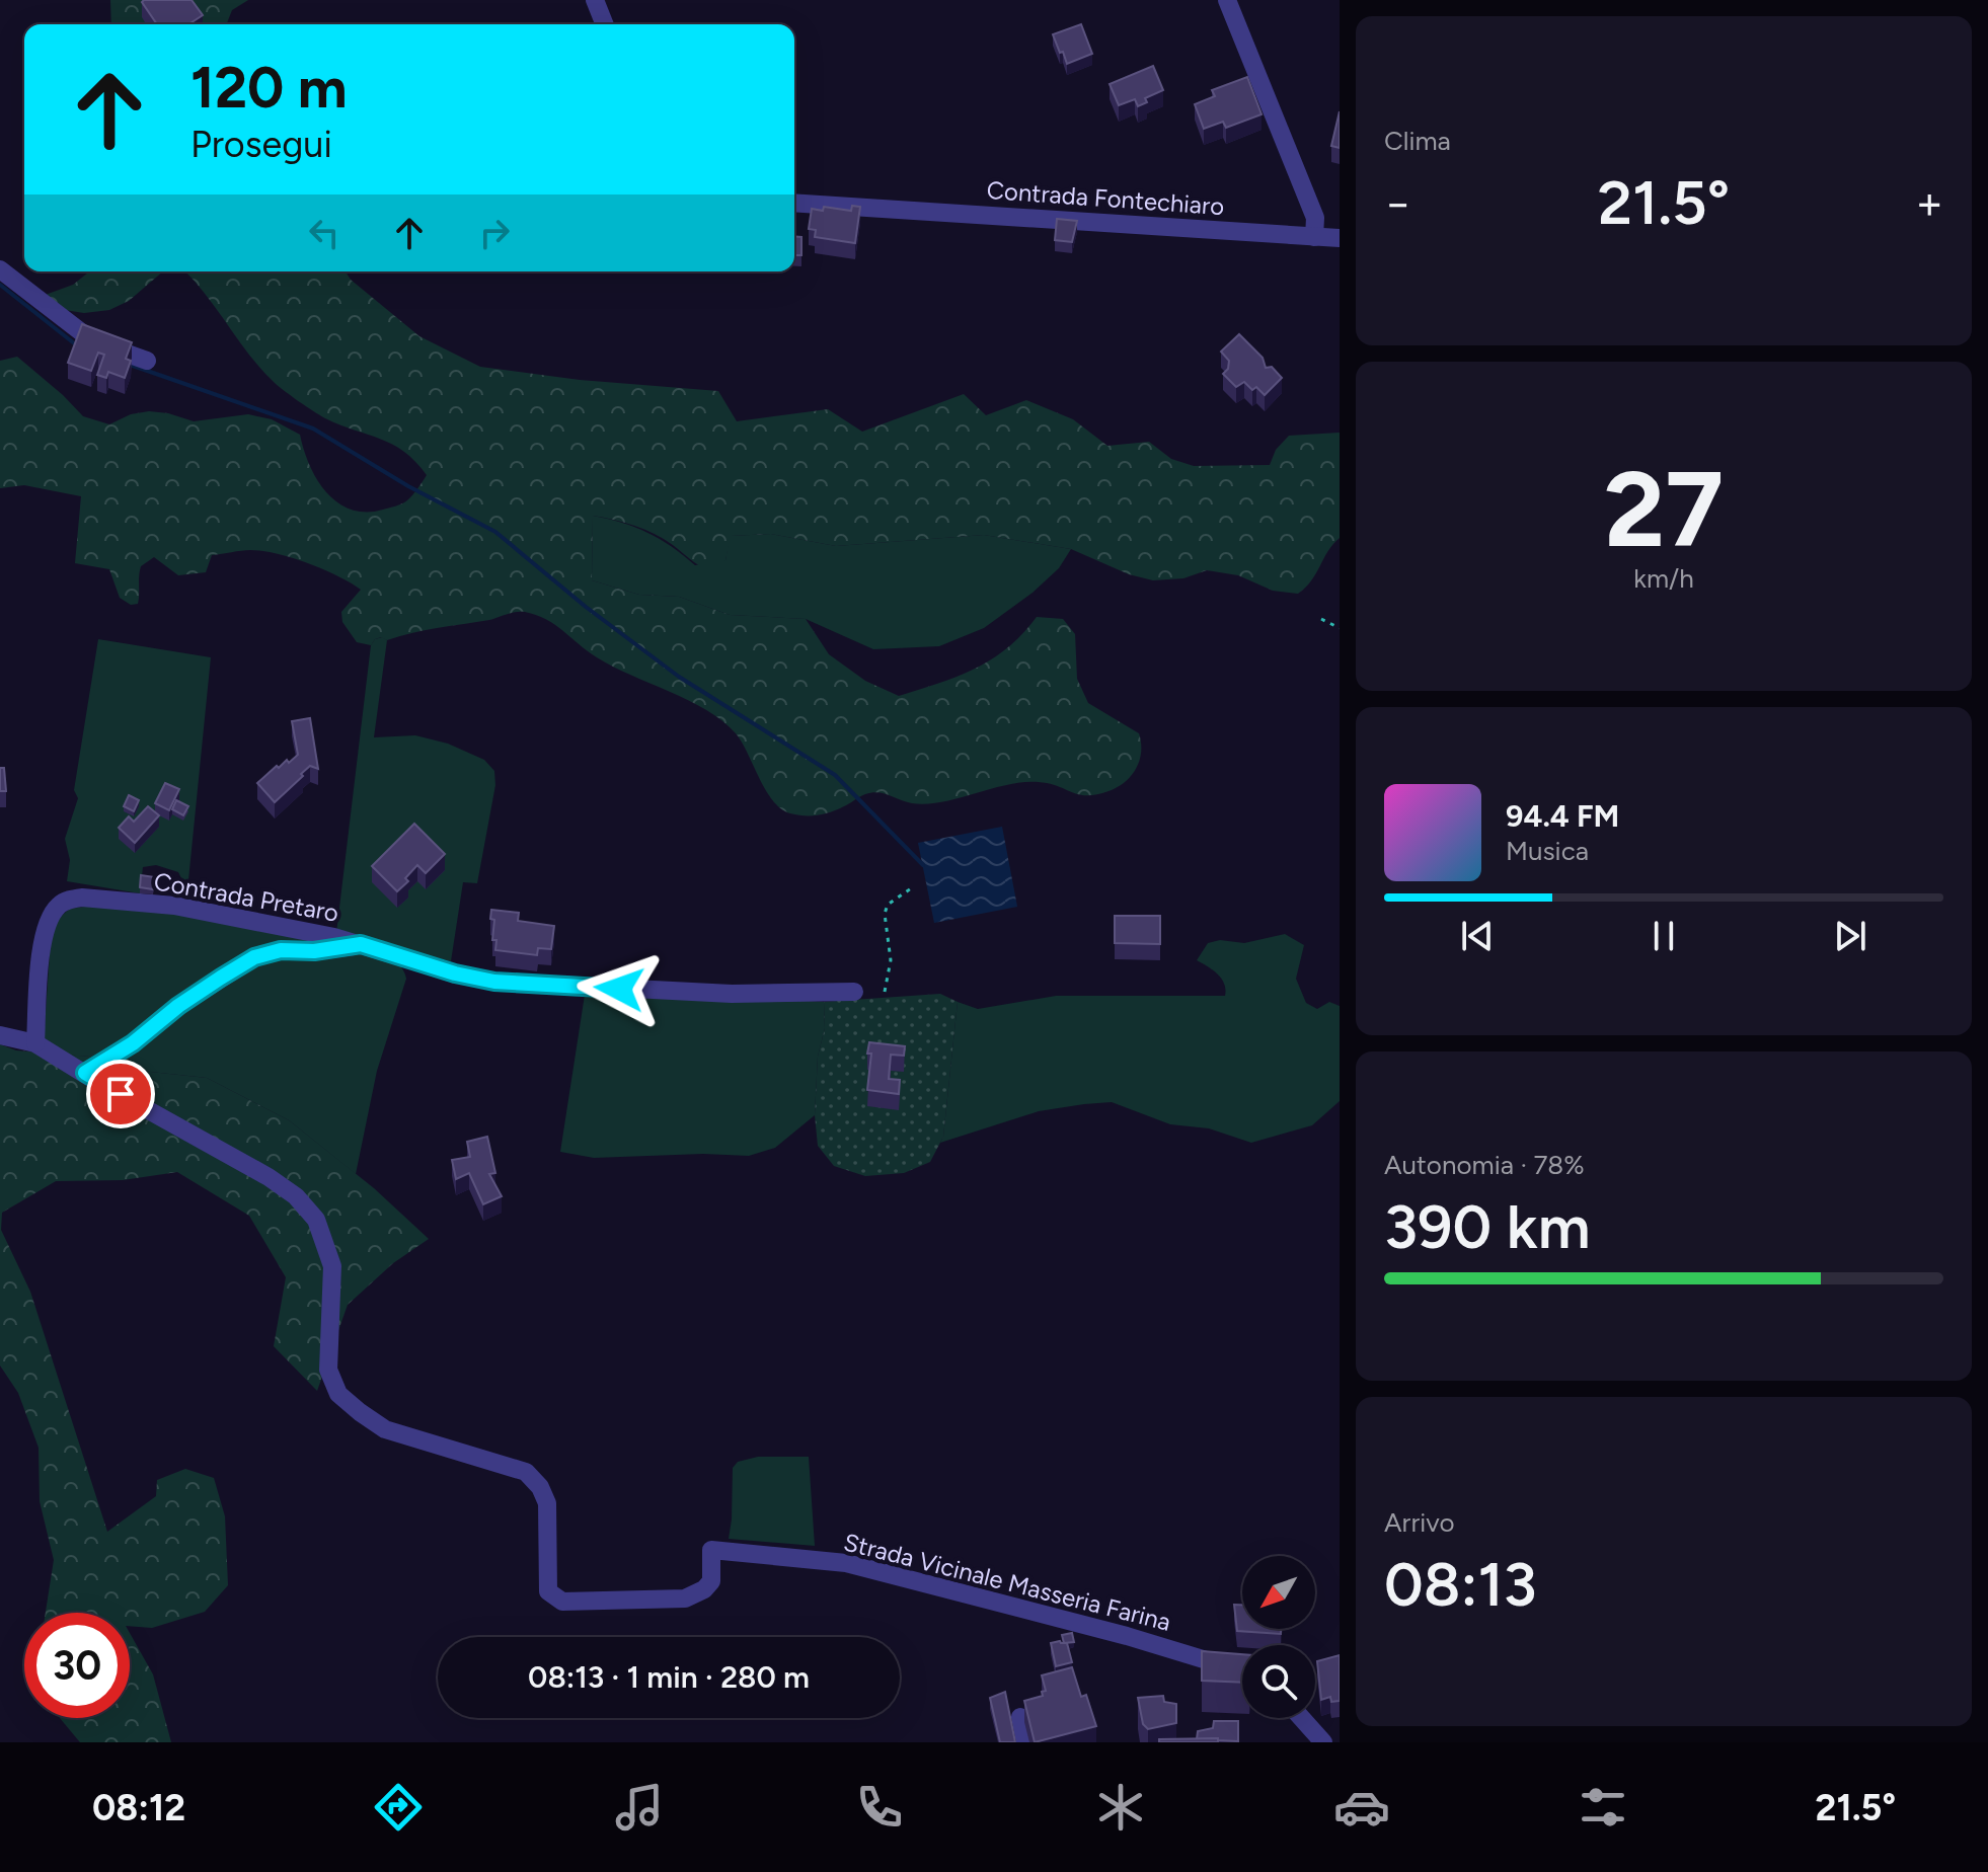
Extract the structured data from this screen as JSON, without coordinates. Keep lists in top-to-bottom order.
{
  "streets": {
    "street": ["Contrada Fontechiaro", "Contrada Pretaro", "Strada Vicinale Masseria Farina"]
  },
  "north": "bottom left",
  "page": {
    "tile": [
      "Clima",
      ["27", "km/h"],
      ["Autonomia · 78%", "390 km"],
      ["Arrivo", "08:13"]
    ],
    "turn": ["120 m", "Prosegui"],
    "heat": ["−", "21.5°", "+"],
    "song": ["94.4 FM", "Musica"],
    "limit": "30",
    "trip": "08:13 · 1 min · 280 m",
    "tabs": ["08:12", "21.5°"]
  }
}
